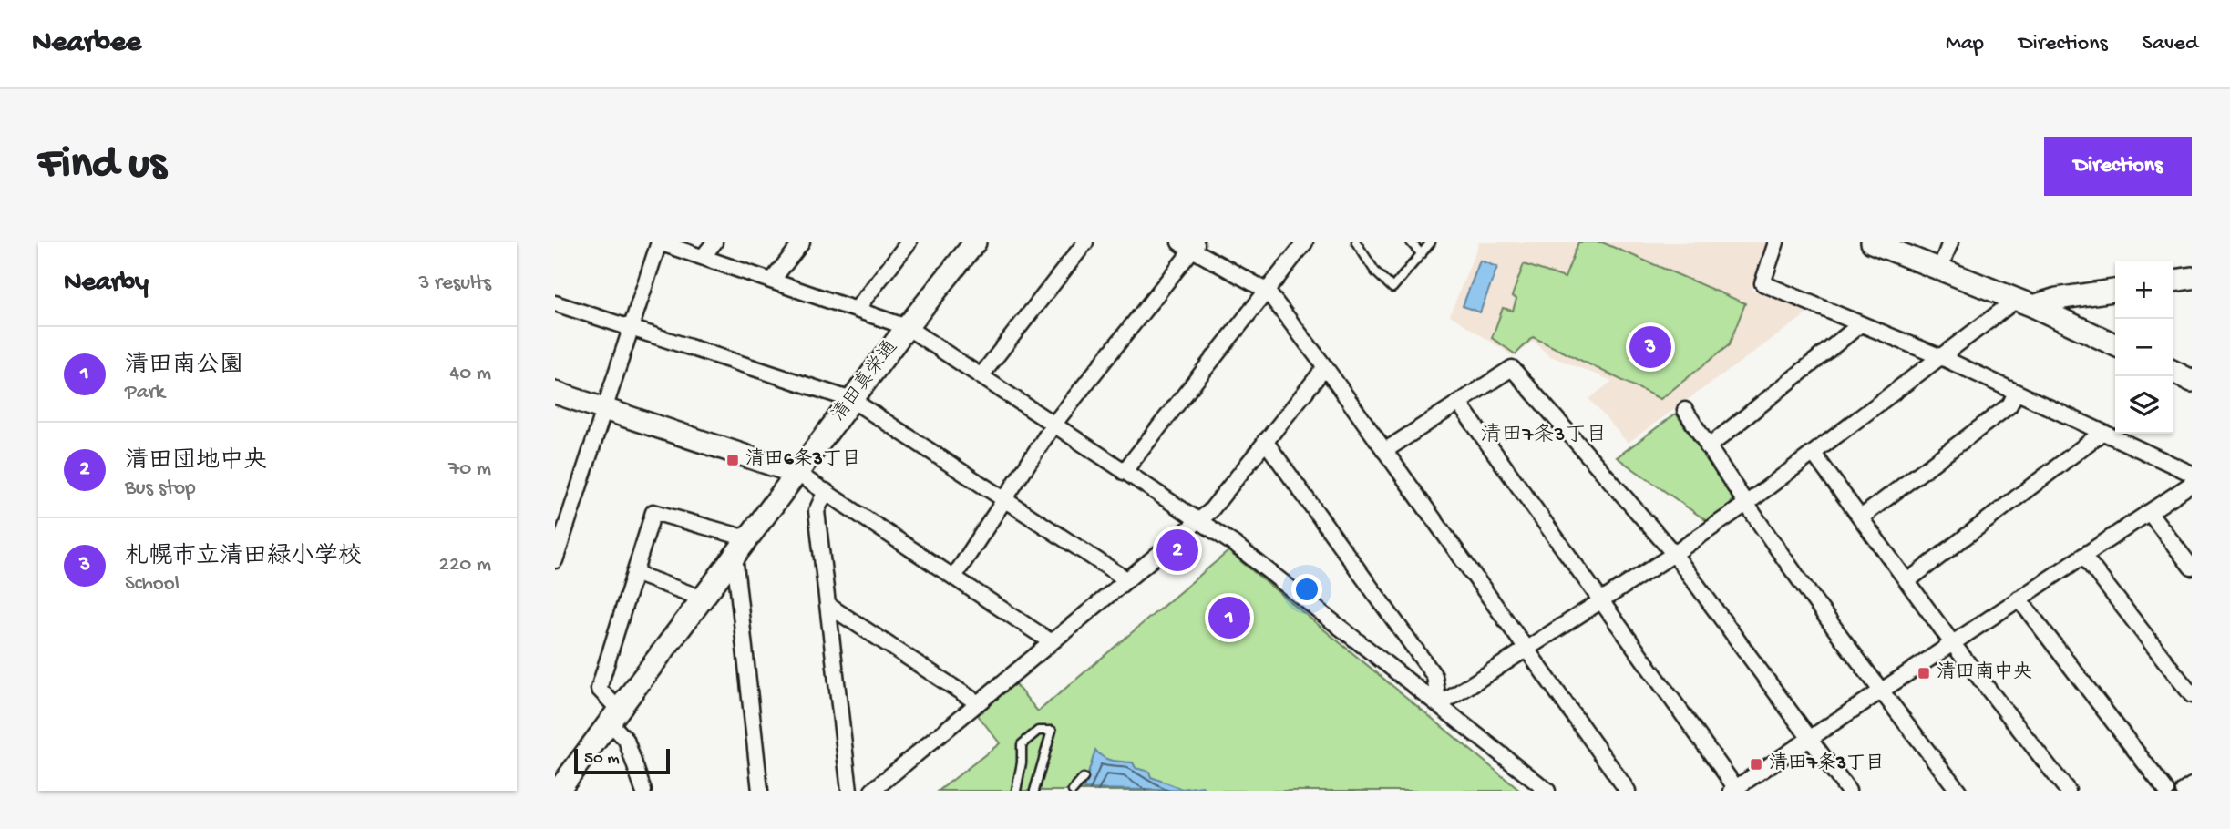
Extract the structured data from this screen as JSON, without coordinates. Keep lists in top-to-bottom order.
{
  "streets": {
    "street": ["清田真栄通"]
  },
  "districts": ["清田7条3丁目"],
  "places": {
    "transit": ["清田6条3丁目", "清田南中央", "清田7条3丁目"]
  },
  "scale_bar": "50 m",
  "page": {
    "header": "Nearbee",
    "nav": ["Map", "Directions", "Saved"],
    "buttons": "Directions",
    "title": "Find us",
    "heading": ["Nearby", "3 results"],
    "map_buttons": ["+", "−"],
    "pins": ["3", "2", "1"],
    "list": [
      {
        "mark": "1",
        "name": "清田南公園",
        "note": "Park",
        "value": "40 m"
      },
      {
        "mark": "2",
        "name": "清田団地中央",
        "note": "Bus stop",
        "value": "70 m"
      },
      {
        "mark": "3",
        "name": "札幌市立清田緑小学校",
        "note": "School",
        "value": "220 m"
      }
    ],
    "scale": "50 m"
  }
}
